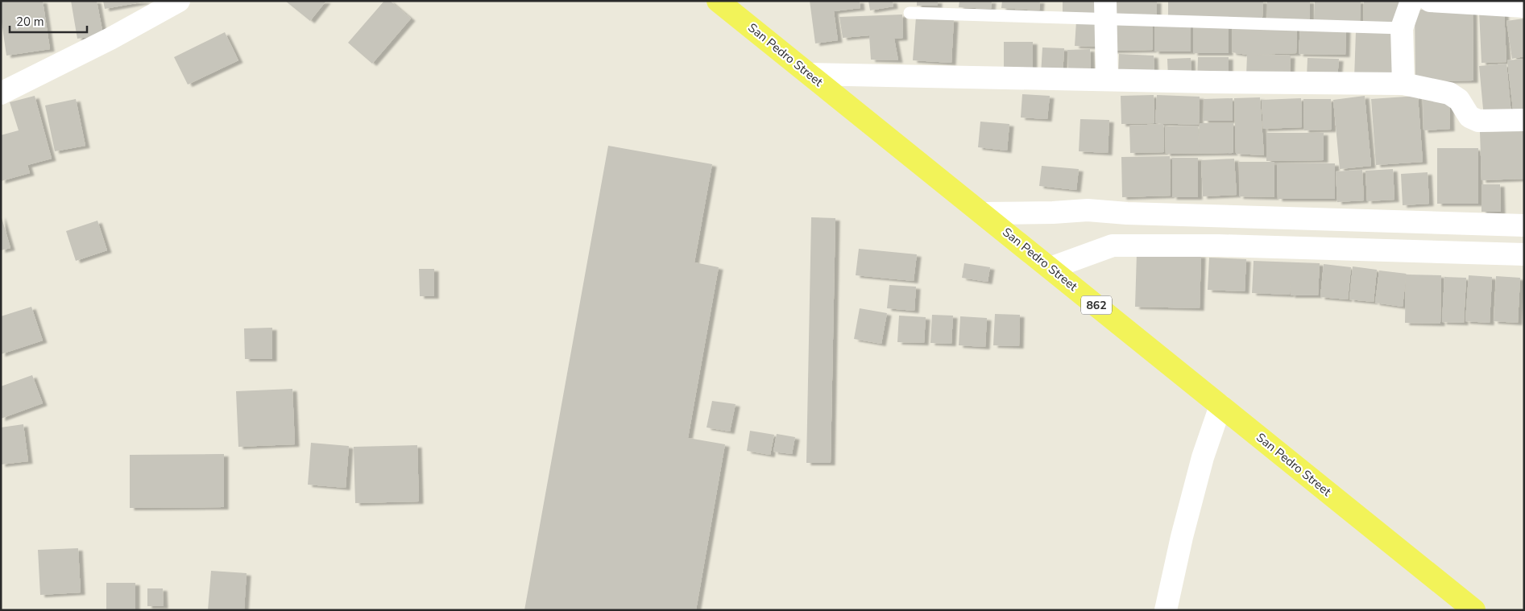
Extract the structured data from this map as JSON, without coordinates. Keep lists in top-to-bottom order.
{
  "streets": {
    "main road": ["San Pedro Street", "862"]
  },
  "scale_bar": "20 m"
}
